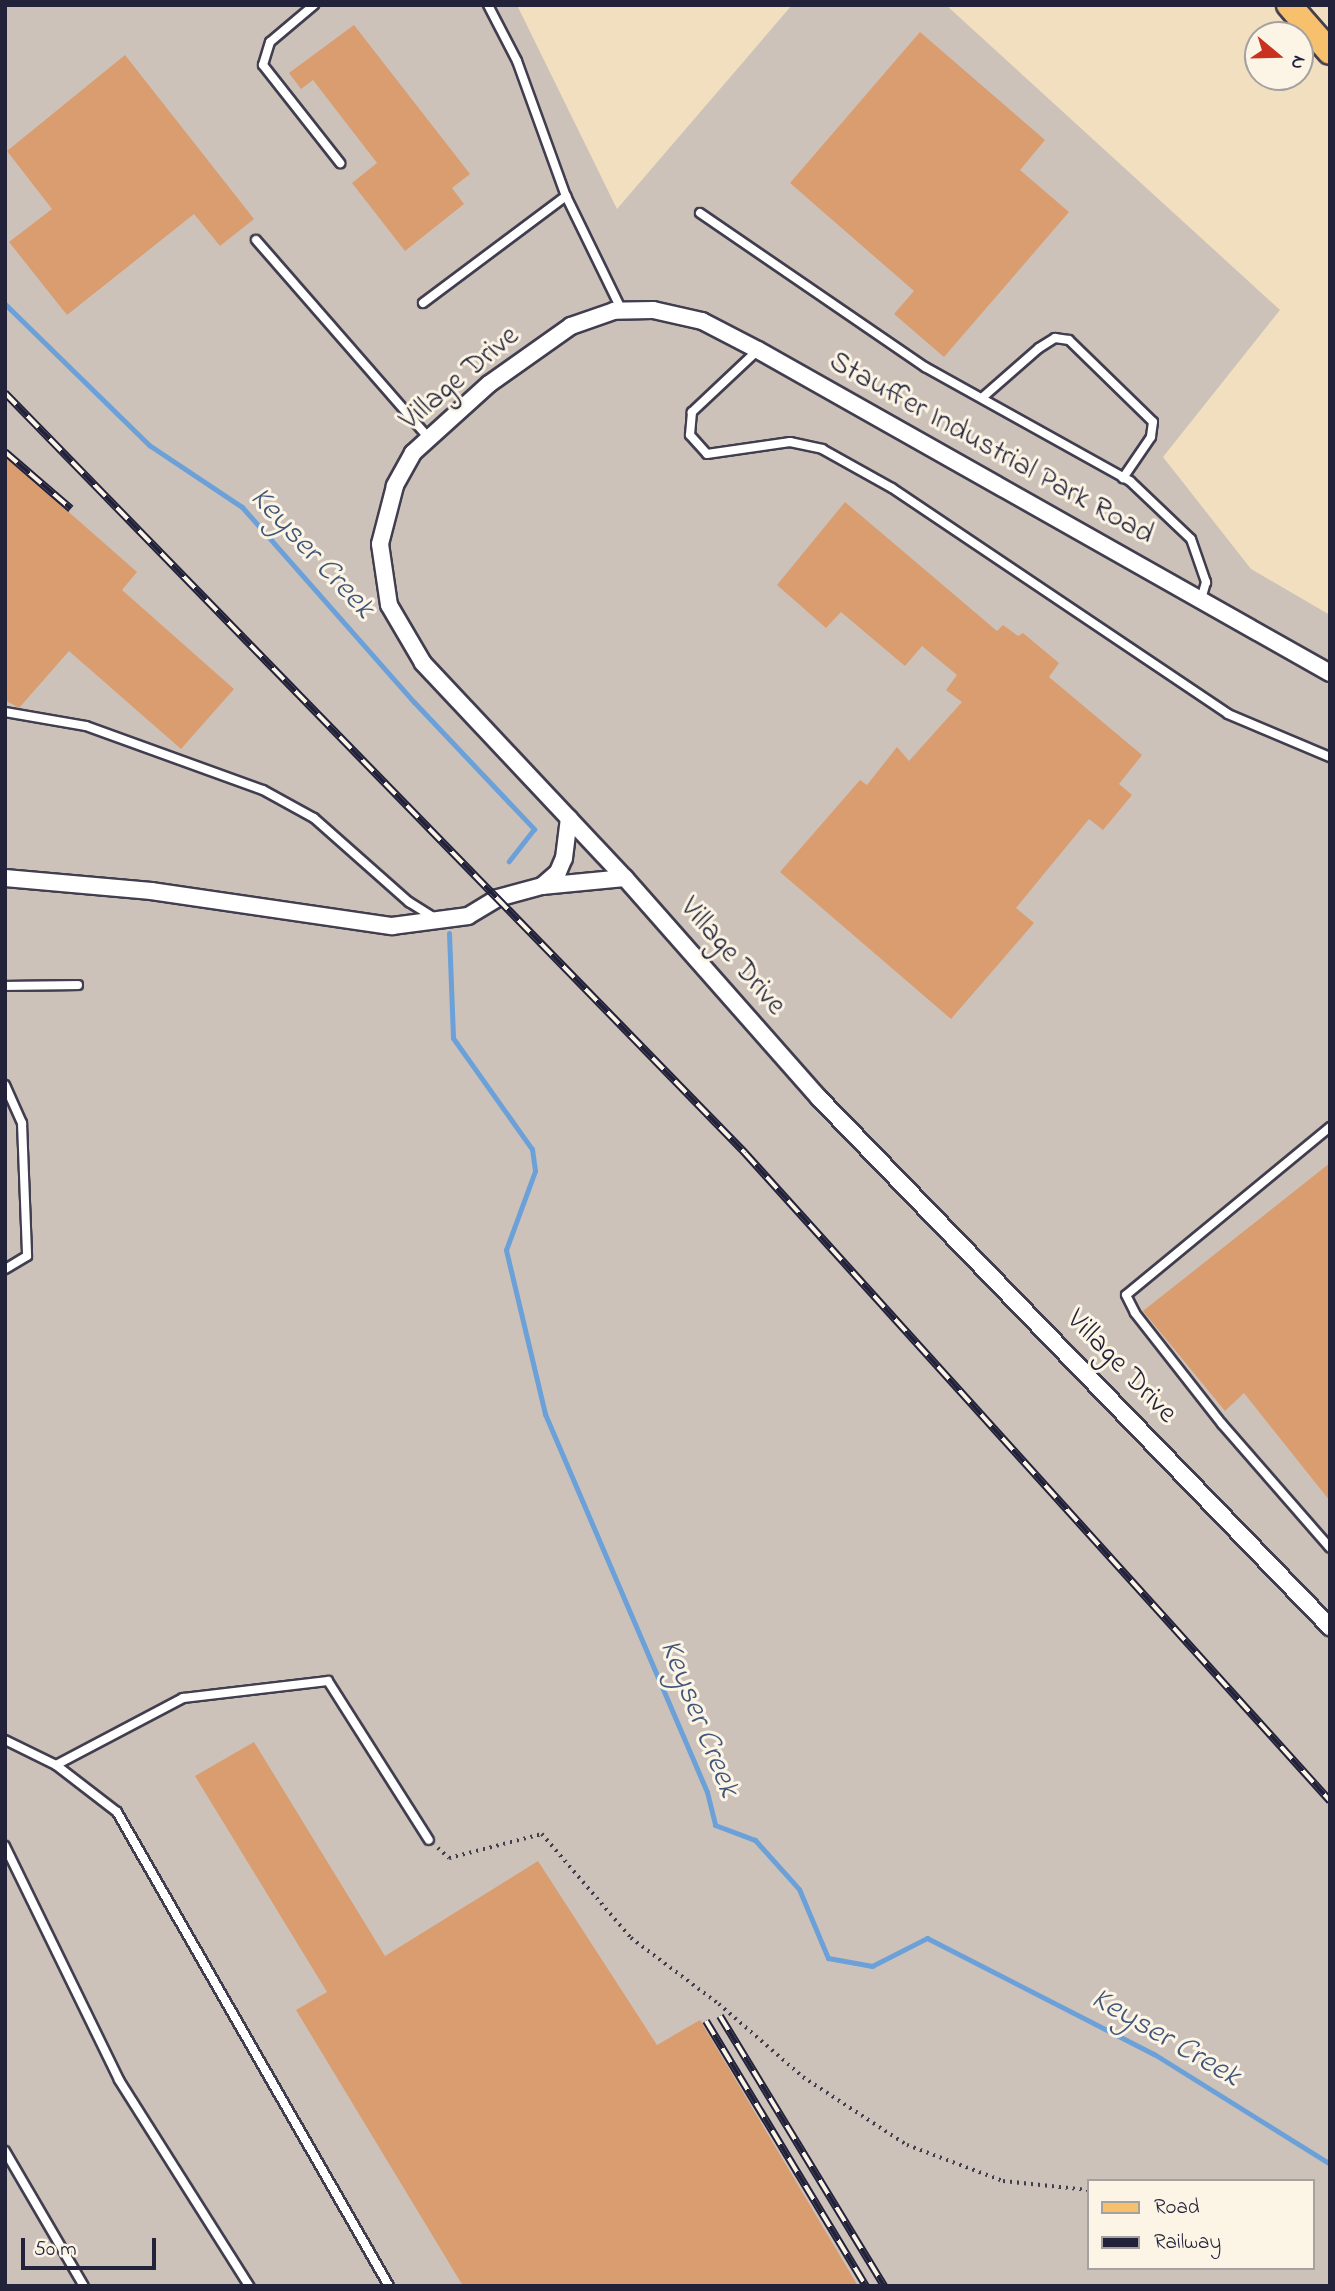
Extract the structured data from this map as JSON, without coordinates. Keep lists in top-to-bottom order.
{
  "streets": {
    "street": ["Village Drive", "Stauffer Industrial Park Road"]
  },
  "crossings": [
    ["Village Drive", "Stauffer Industrial Park Road"]
  ],
  "water": ["Keyser Creek"],
  "legend": ["Road", "Railway"],
  "scale_bar": "50 m",
  "north": "right"
}
